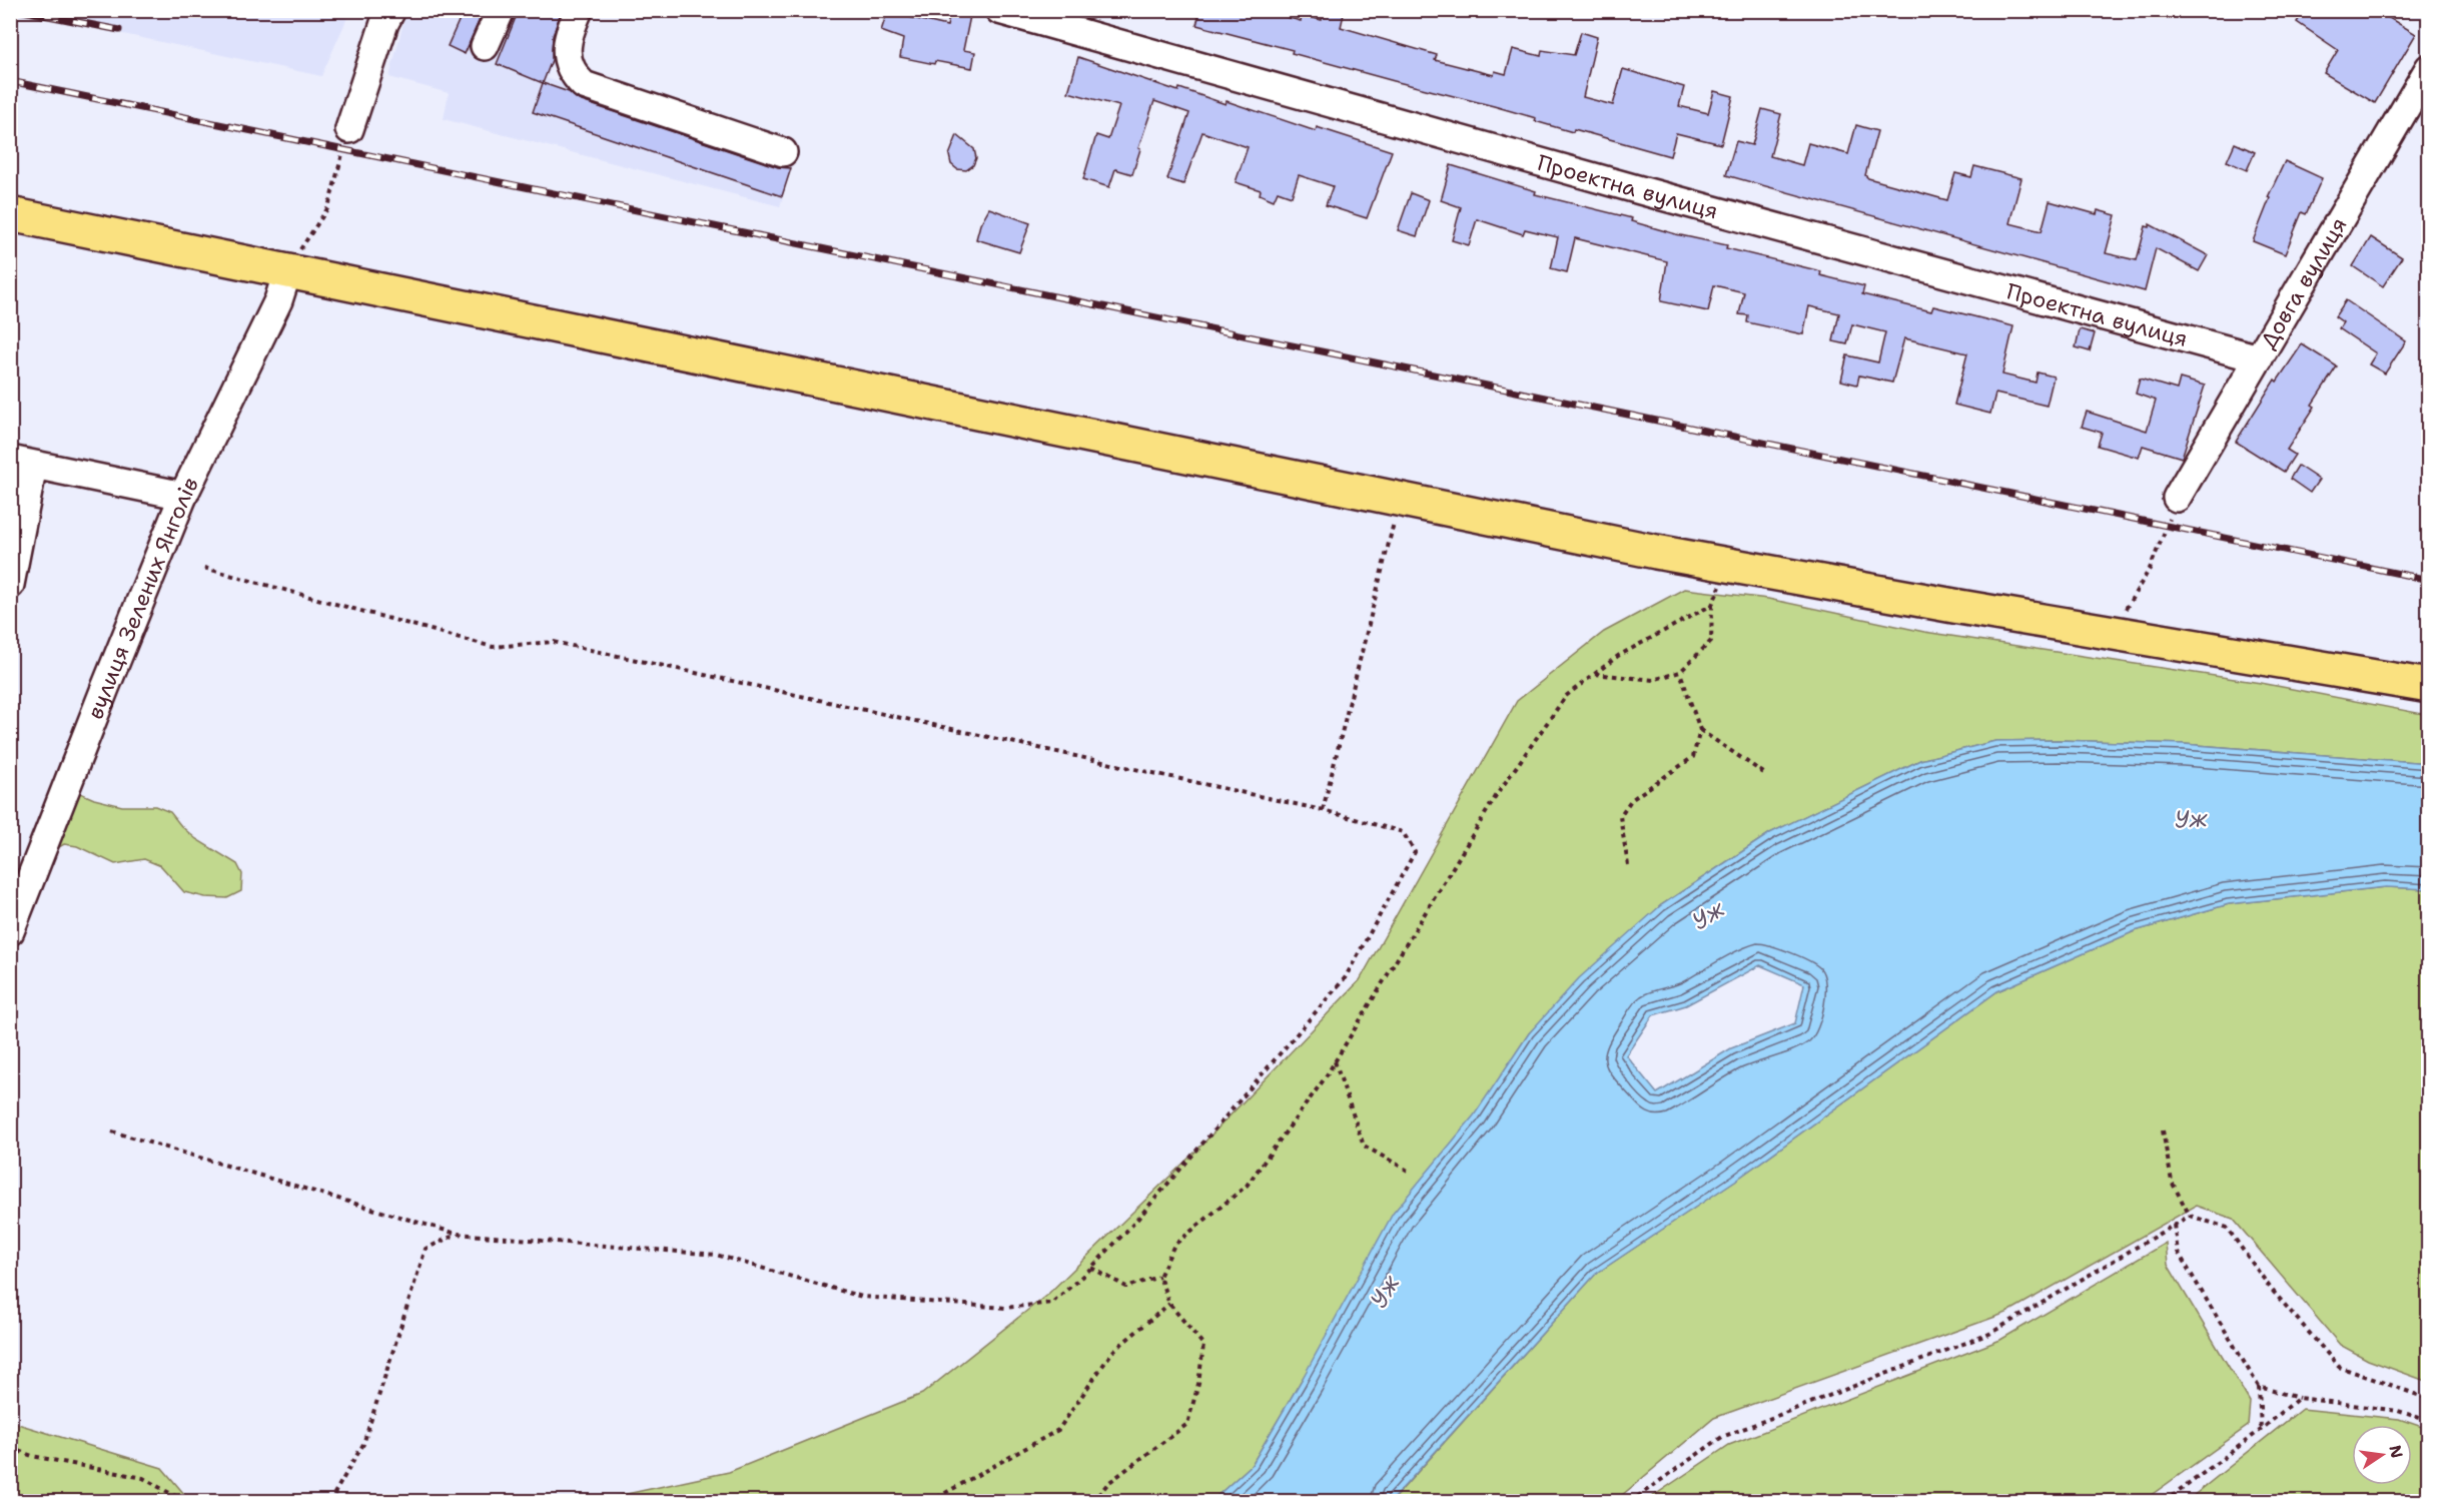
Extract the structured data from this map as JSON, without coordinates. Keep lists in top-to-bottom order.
{
  "streets": {
    "street": ["Проектна вулиця", "Довга вулиця", "вулиця Зелених Янголів"]
  },
  "crossings": [
    ["Проектна вулиця", "Довга вулиця"]
  ],
  "water": ["Уж"],
  "north": "right"
}
